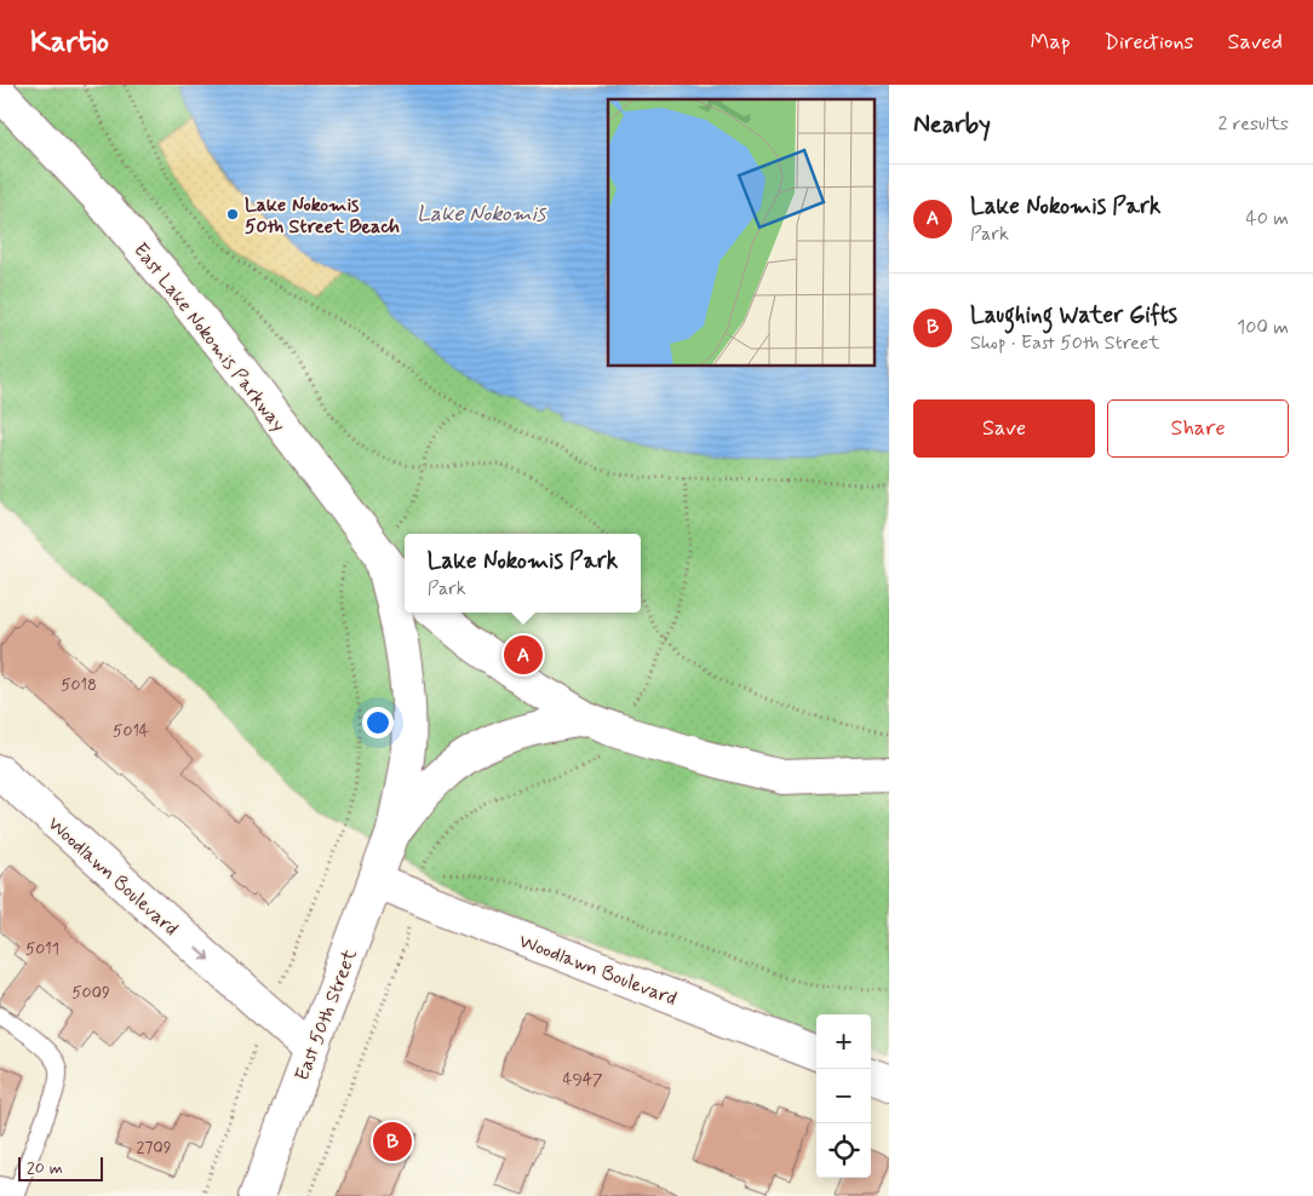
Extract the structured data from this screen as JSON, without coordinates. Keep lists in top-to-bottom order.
{
  "streets": {
    "street": ["East Lake Nokomis Parkway", "Woodlawn Boulevard", "East 50th Street"]
  },
  "crossings": [
    ["East Lake Nokomis Parkway", "East 50th Street"],
    ["Woodlawn Boulevard", "East 50th Street"]
  ],
  "one_way": ["Woodlawn Boulevard"],
  "water": ["Lake Nokomis"],
  "places": ["Lake Nokomis 50th Street Beach"],
  "house_numbers": [
    "5018",
    "5014",
    "5011",
    "5009",
    "4947",
    "2709"
  ],
  "scale_bar": "20 m",
  "page": {
    "header": "Kartio",
    "nav": ["Map", "Directions", "Saved"],
    "heading": ["Nearby", "2 results"],
    "list": [
      {
        "mark": "A",
        "name": "Lake Nokomis Park",
        "note": "Park",
        "value": "40 m"
      },
      {
        "mark": "B",
        "name": "Laughing Water Gifts",
        "note": "Shop · East 50th Street",
        "value": "100 m"
      }
    ],
    "buttons": ["Save", "Share"],
    "popup": ["Lake Nokomis Park", "Park"],
    "pins": ["A", "B"],
    "map_buttons": ["+", "−"],
    "scale": "20 m"
  }
}
